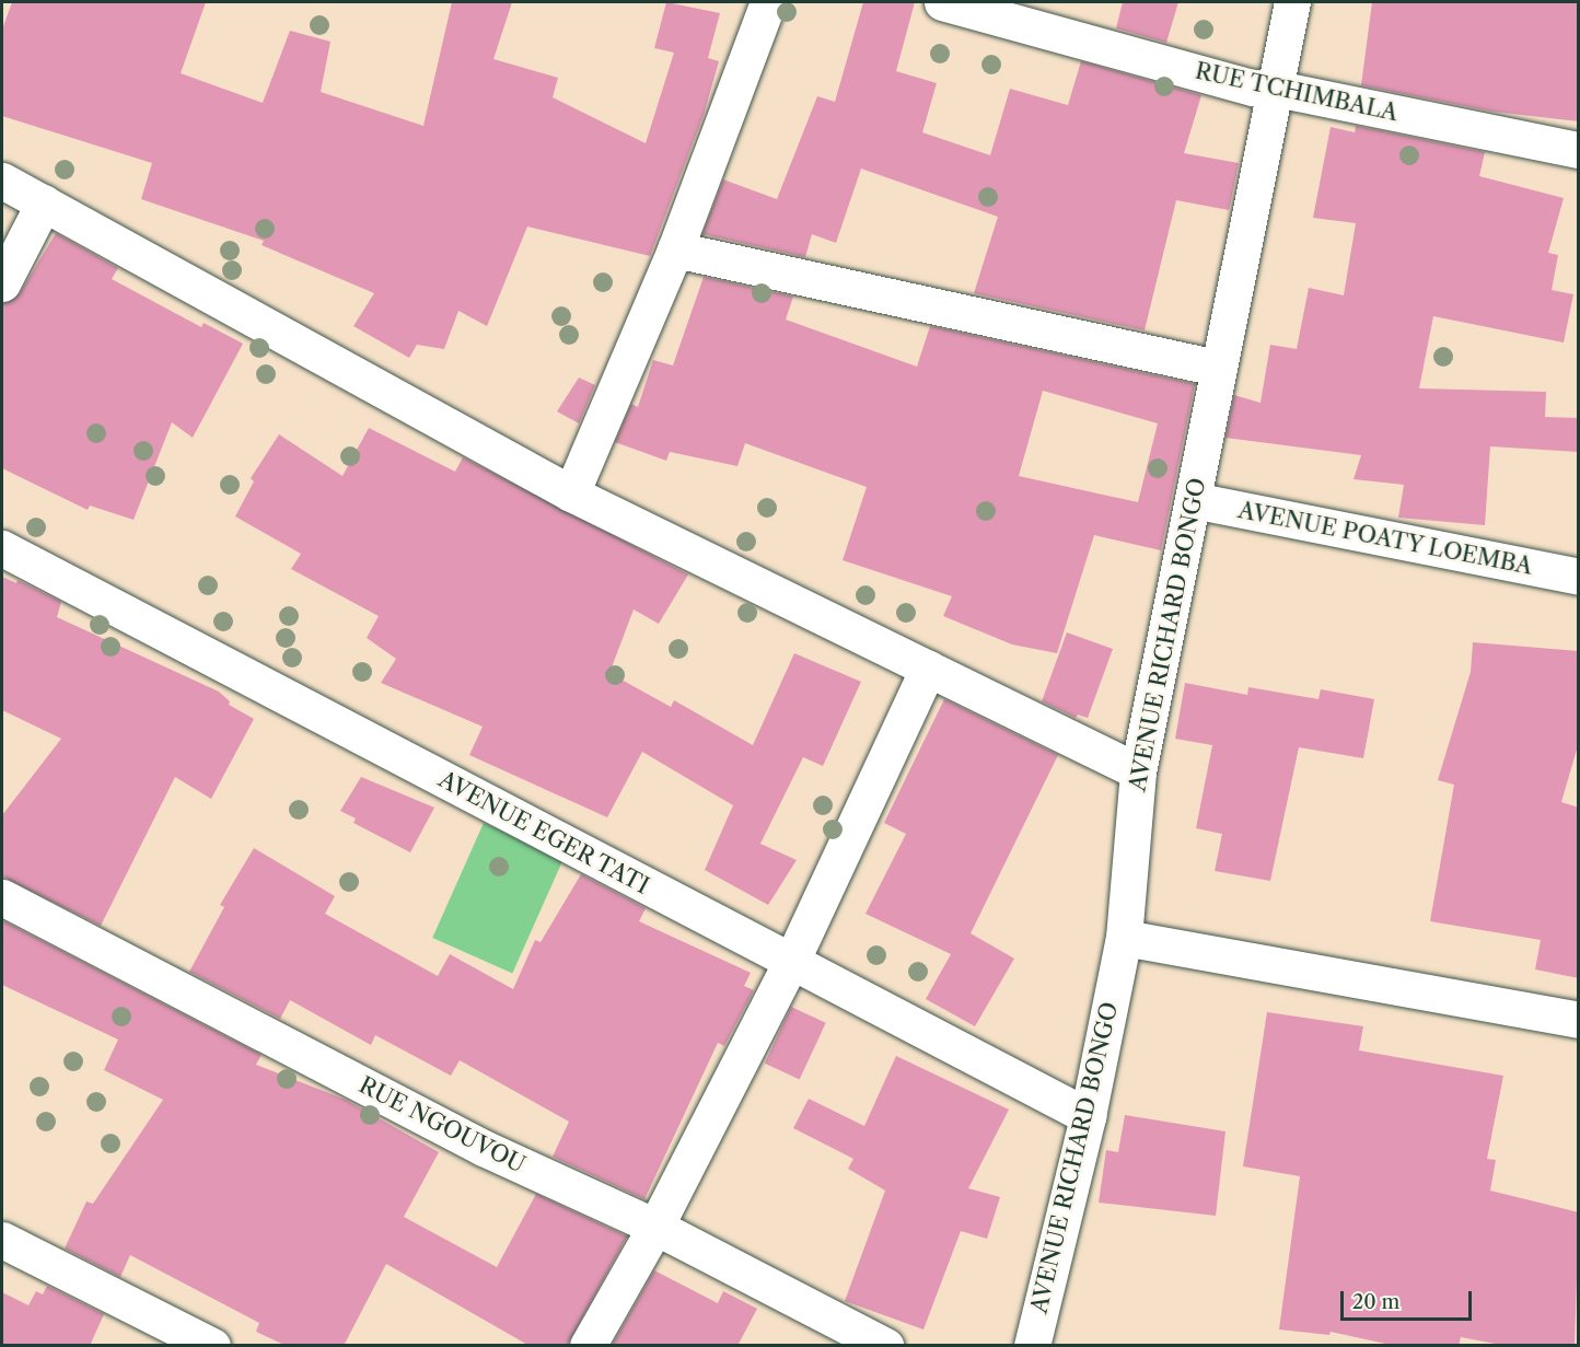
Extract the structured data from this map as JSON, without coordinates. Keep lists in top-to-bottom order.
{
  "streets": {
    "street": [
      "RUE TCHIMBALA",
      "AVENUE POATY LOEMBA",
      "AVENUE RICHARD BONGO",
      "AVENUE EGER TATI",
      "RUE NGOUVOU"
    ]
  },
  "crossings": [
    ["RUE TCHIMBALA", "AVENUE RICHARD BONGO"],
    ["AVENUE POATY LOEMBA", "AVENUE RICHARD BONGO"],
    ["AVENUE RICHARD BONGO", "AVENUE EGER TATI"]
  ],
  "scale_bar": "20 m"
}
